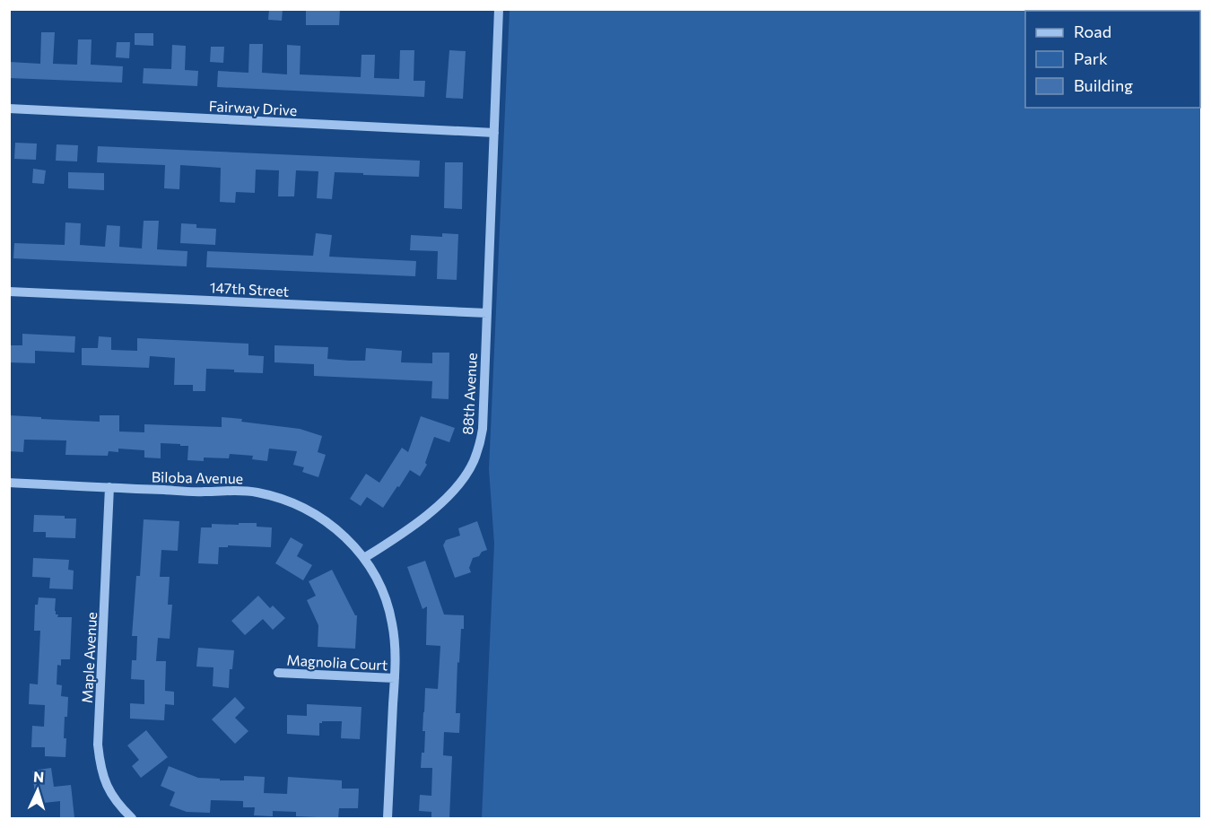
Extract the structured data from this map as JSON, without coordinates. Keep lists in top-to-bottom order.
{
  "streets": {
    "street": [
      "Fairway Drive",
      "147th Street",
      "88th Avenue",
      "Biloba Avenue",
      "Maple Avenue",
      "Magnolia Court"
    ]
  },
  "crossings": [
    ["Fairway Drive", "88th Avenue"],
    ["147th Street", "88th Avenue"],
    ["88th Avenue", "Biloba Avenue"],
    ["Biloba Avenue", "Maple Avenue"]
  ],
  "legend": ["Road", "Park", "Building"],
  "north": "top"
}
